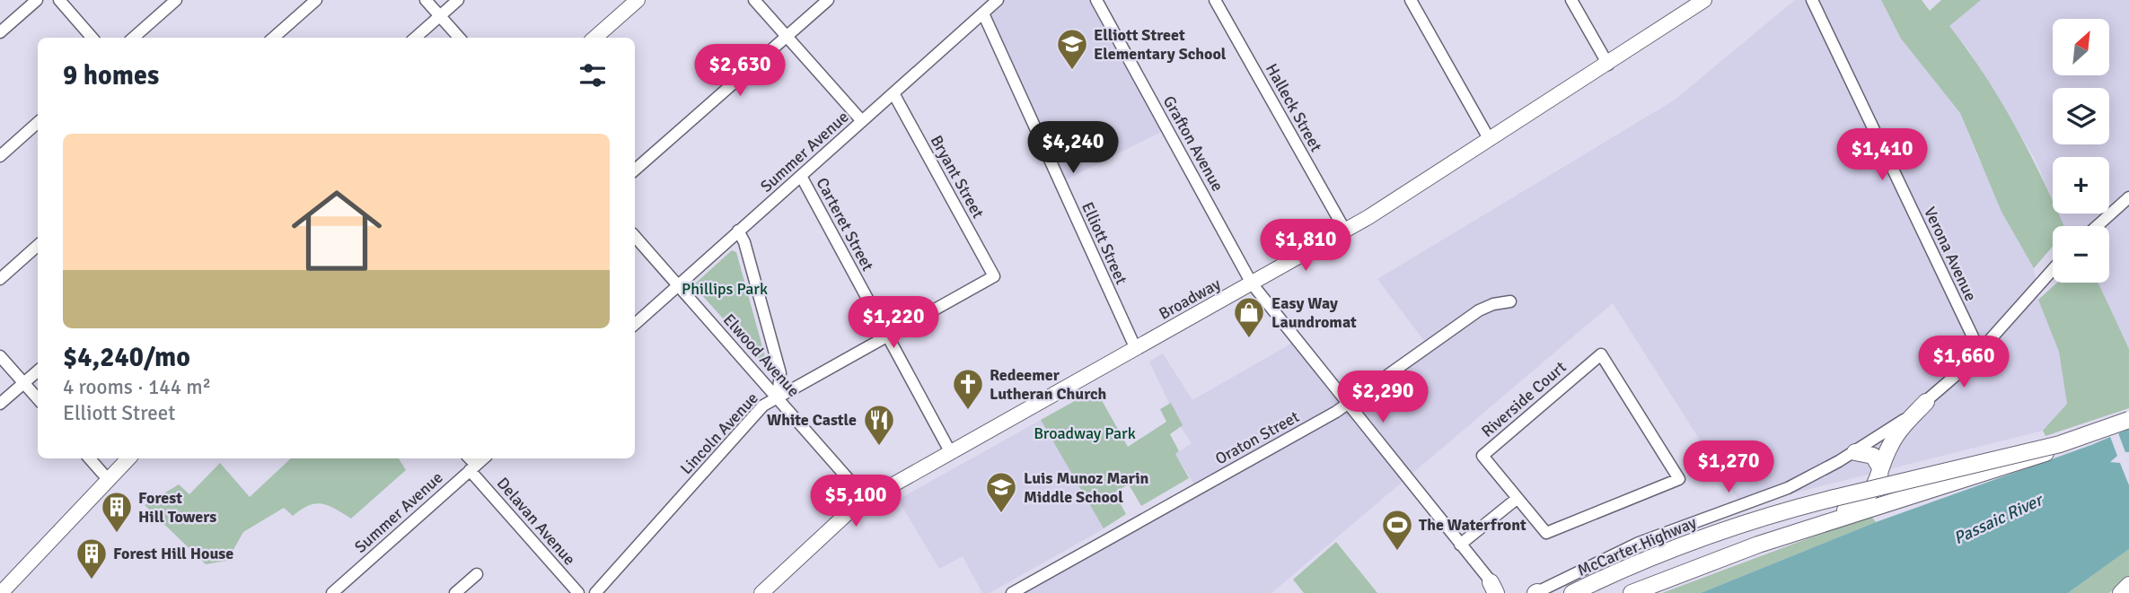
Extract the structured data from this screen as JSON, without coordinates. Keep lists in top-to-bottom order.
{
  "streets": {
    "main road": ["Broadway"],
    "street": [
      "Halleck Street",
      "Grafton Avenue",
      "Summer Avenue",
      "Bryant Street",
      "Carteret Street",
      "Elliott Street",
      "Verona Avenue",
      "Elwood Avenue",
      "Riverside Court",
      "Lincoln Avenue",
      "Oraton Street",
      "Delavan Avenue",
      "McCarter Highway"
    ]
  },
  "crossings": [
    ["Halleck Street", "Broadway"],
    ["Grafton Avenue", "Broadway"],
    ["Grafton Avenue", "Oraton Street"],
    ["Summer Avenue", "Bryant Street"],
    ["Summer Avenue", "Carteret Street"],
    ["Summer Avenue", "Elliott Street"],
    ["Summer Avenue", "Elwood Avenue"],
    ["Summer Avenue", "Delavan Avenue"],
    ["Bryant Street", "Lincoln Avenue"],
    ["Carteret Street", "Broadway"],
    ["Carteret Street", "Lincoln Avenue"],
    ["Elliott Street", "Broadway"],
    ["Verona Avenue", "McCarter Highway"],
    ["Broadway", "Elwood Avenue"],
    ["Elwood Avenue", "Lincoln Avenue"]
  ],
  "water": ["Passaic River"],
  "parks": ["Phillips Park", "Broadway Park"],
  "places": {
    "school or university": ["Elliott Street Elementary School", "Luis Munoz Marin Middle School"],
    "shop": ["Easy Way Laundromat"],
    "church": ["Redeemer Lutheran Church"],
    "restaurant": ["White Castle"],
    "building": ["Forest Hill Towers", "Forest Hill House"],
    "sports": ["The Waterfront"]
  },
  "north": "top right",
  "page": {
    "map_buttons": ["+", "−"],
    "heading": "9 homes",
    "price": [
      "$2,630",
      "$4,240",
      "$1,410",
      "$1,810",
      "$1,220",
      "$1,660",
      "$2,290",
      "$1,270",
      "$5,100"
    ],
    "list": [
      {
        "name": "$4,240/mo",
        "note": "4 rooms · 144 m² · Elliott Street"
      }
    ]
  }
}
